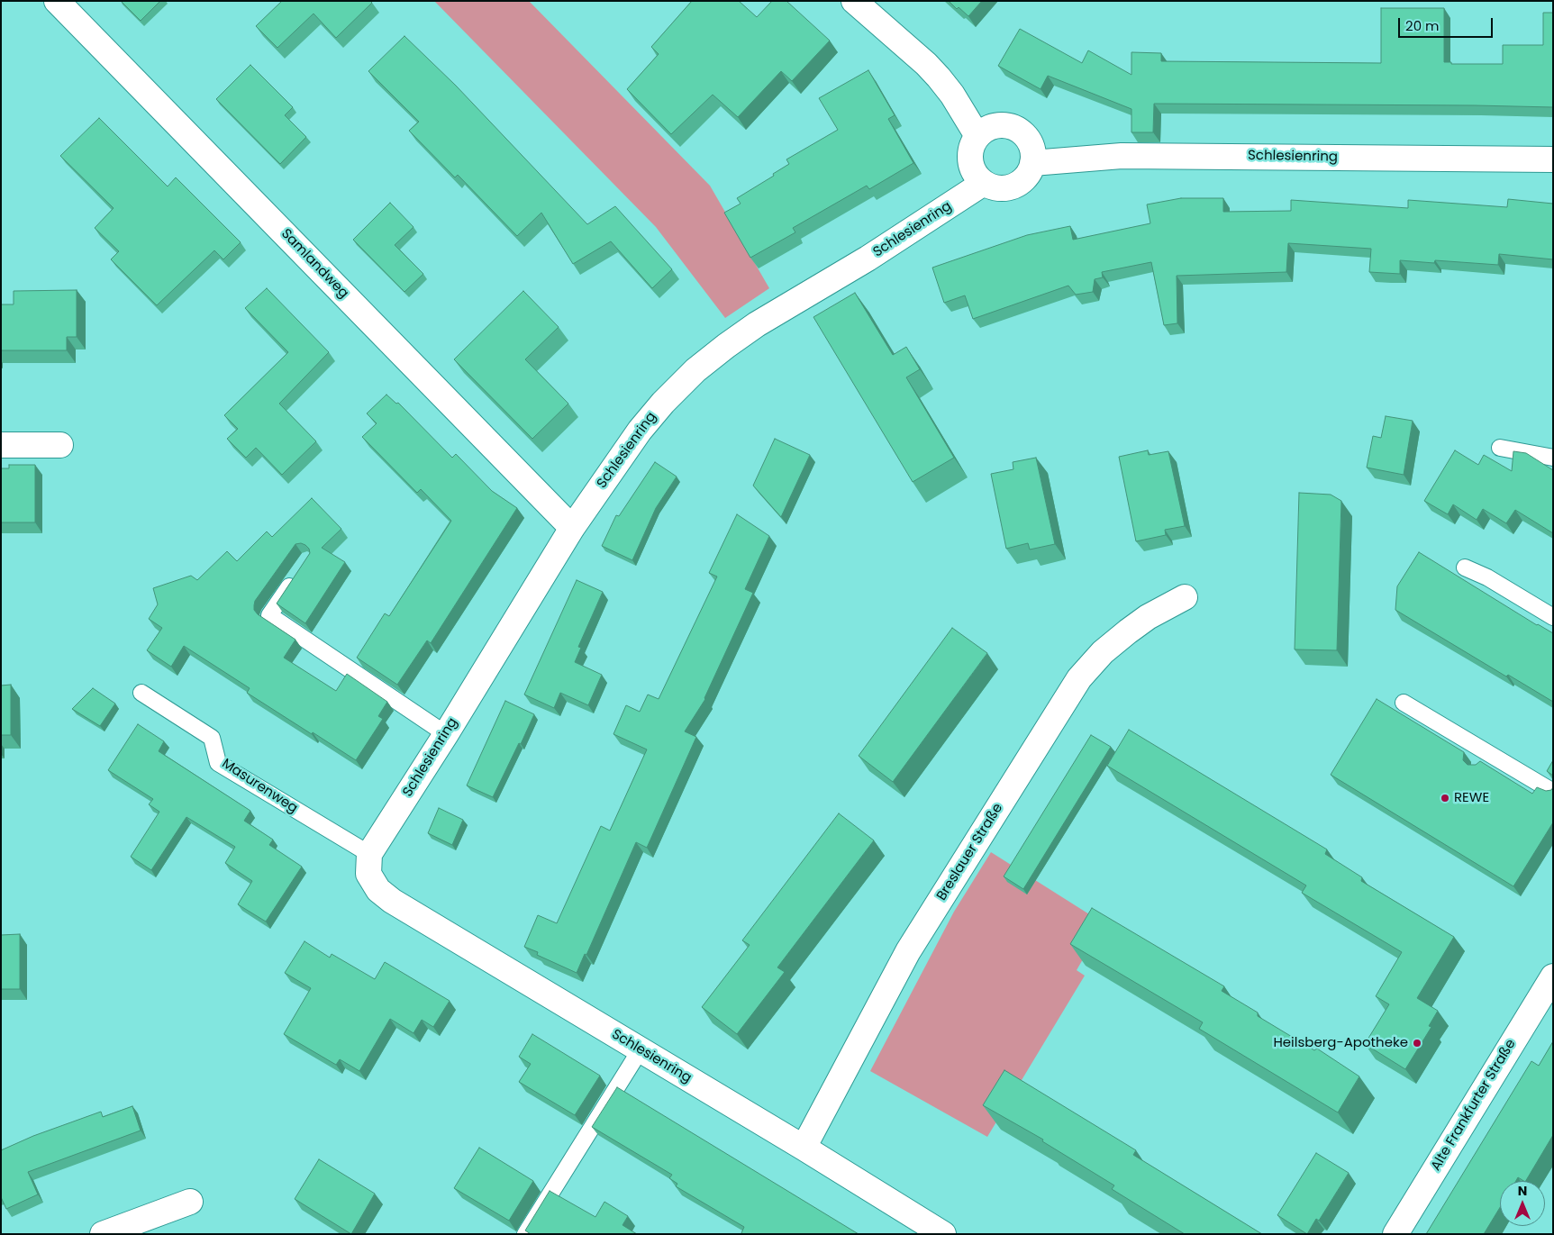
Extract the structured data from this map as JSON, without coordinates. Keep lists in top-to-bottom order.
{
  "streets": {
    "street": [
      "Schlesienring",
      "Samlandweg",
      "Breslauer Straße",
      "Alte Frankfurter Straße"
    ],
    "lane": ["Masurenweg"]
  },
  "crossings": [
    ["Schlesienring", "Samlandweg"],
    ["Schlesienring", "Masurenweg"],
    ["Schlesienring", "Breslauer Straße"]
  ],
  "places": ["REWE", "Heilsberg-Apotheke"],
  "scale_bar": "20 m",
  "north": "top"
}
